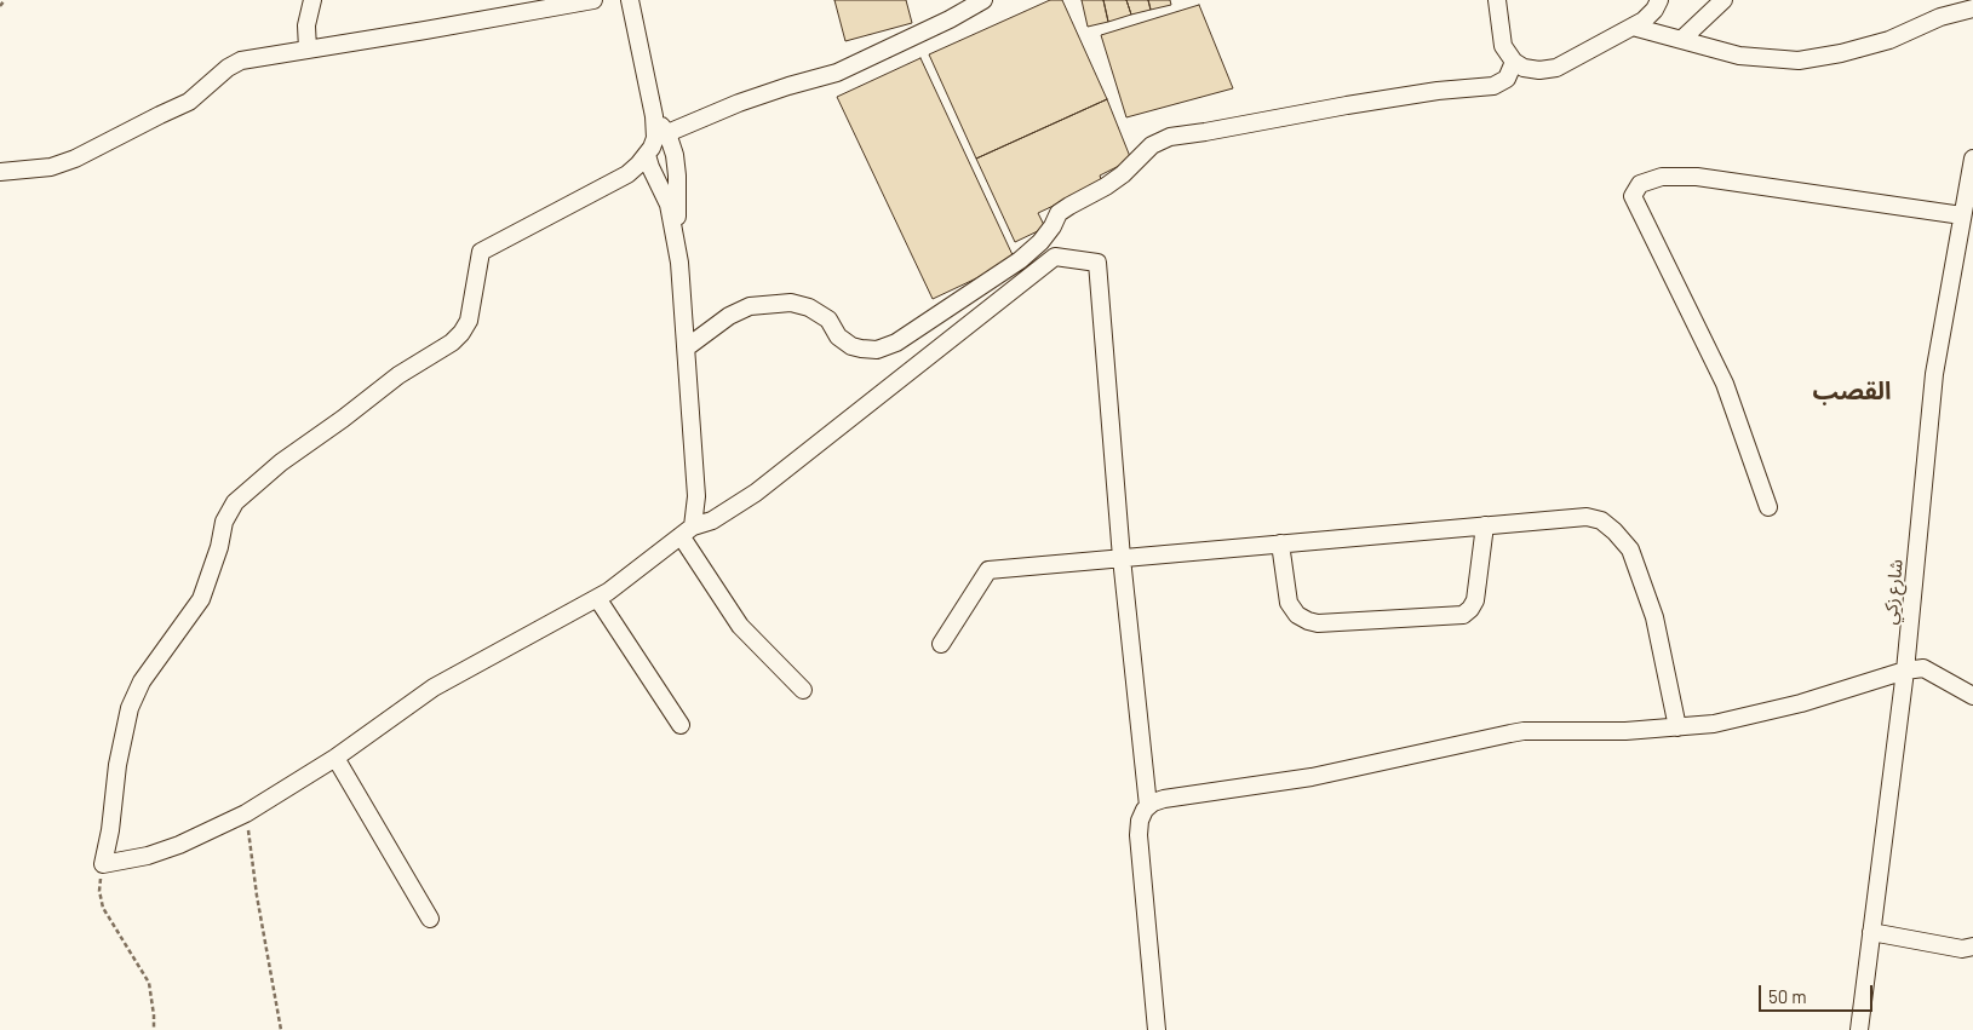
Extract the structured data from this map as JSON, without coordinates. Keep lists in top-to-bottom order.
{
  "streets": {
    "street": ["شارع زكي"]
  },
  "districts": ["القصب"],
  "scale_bar": "50 m"
}
